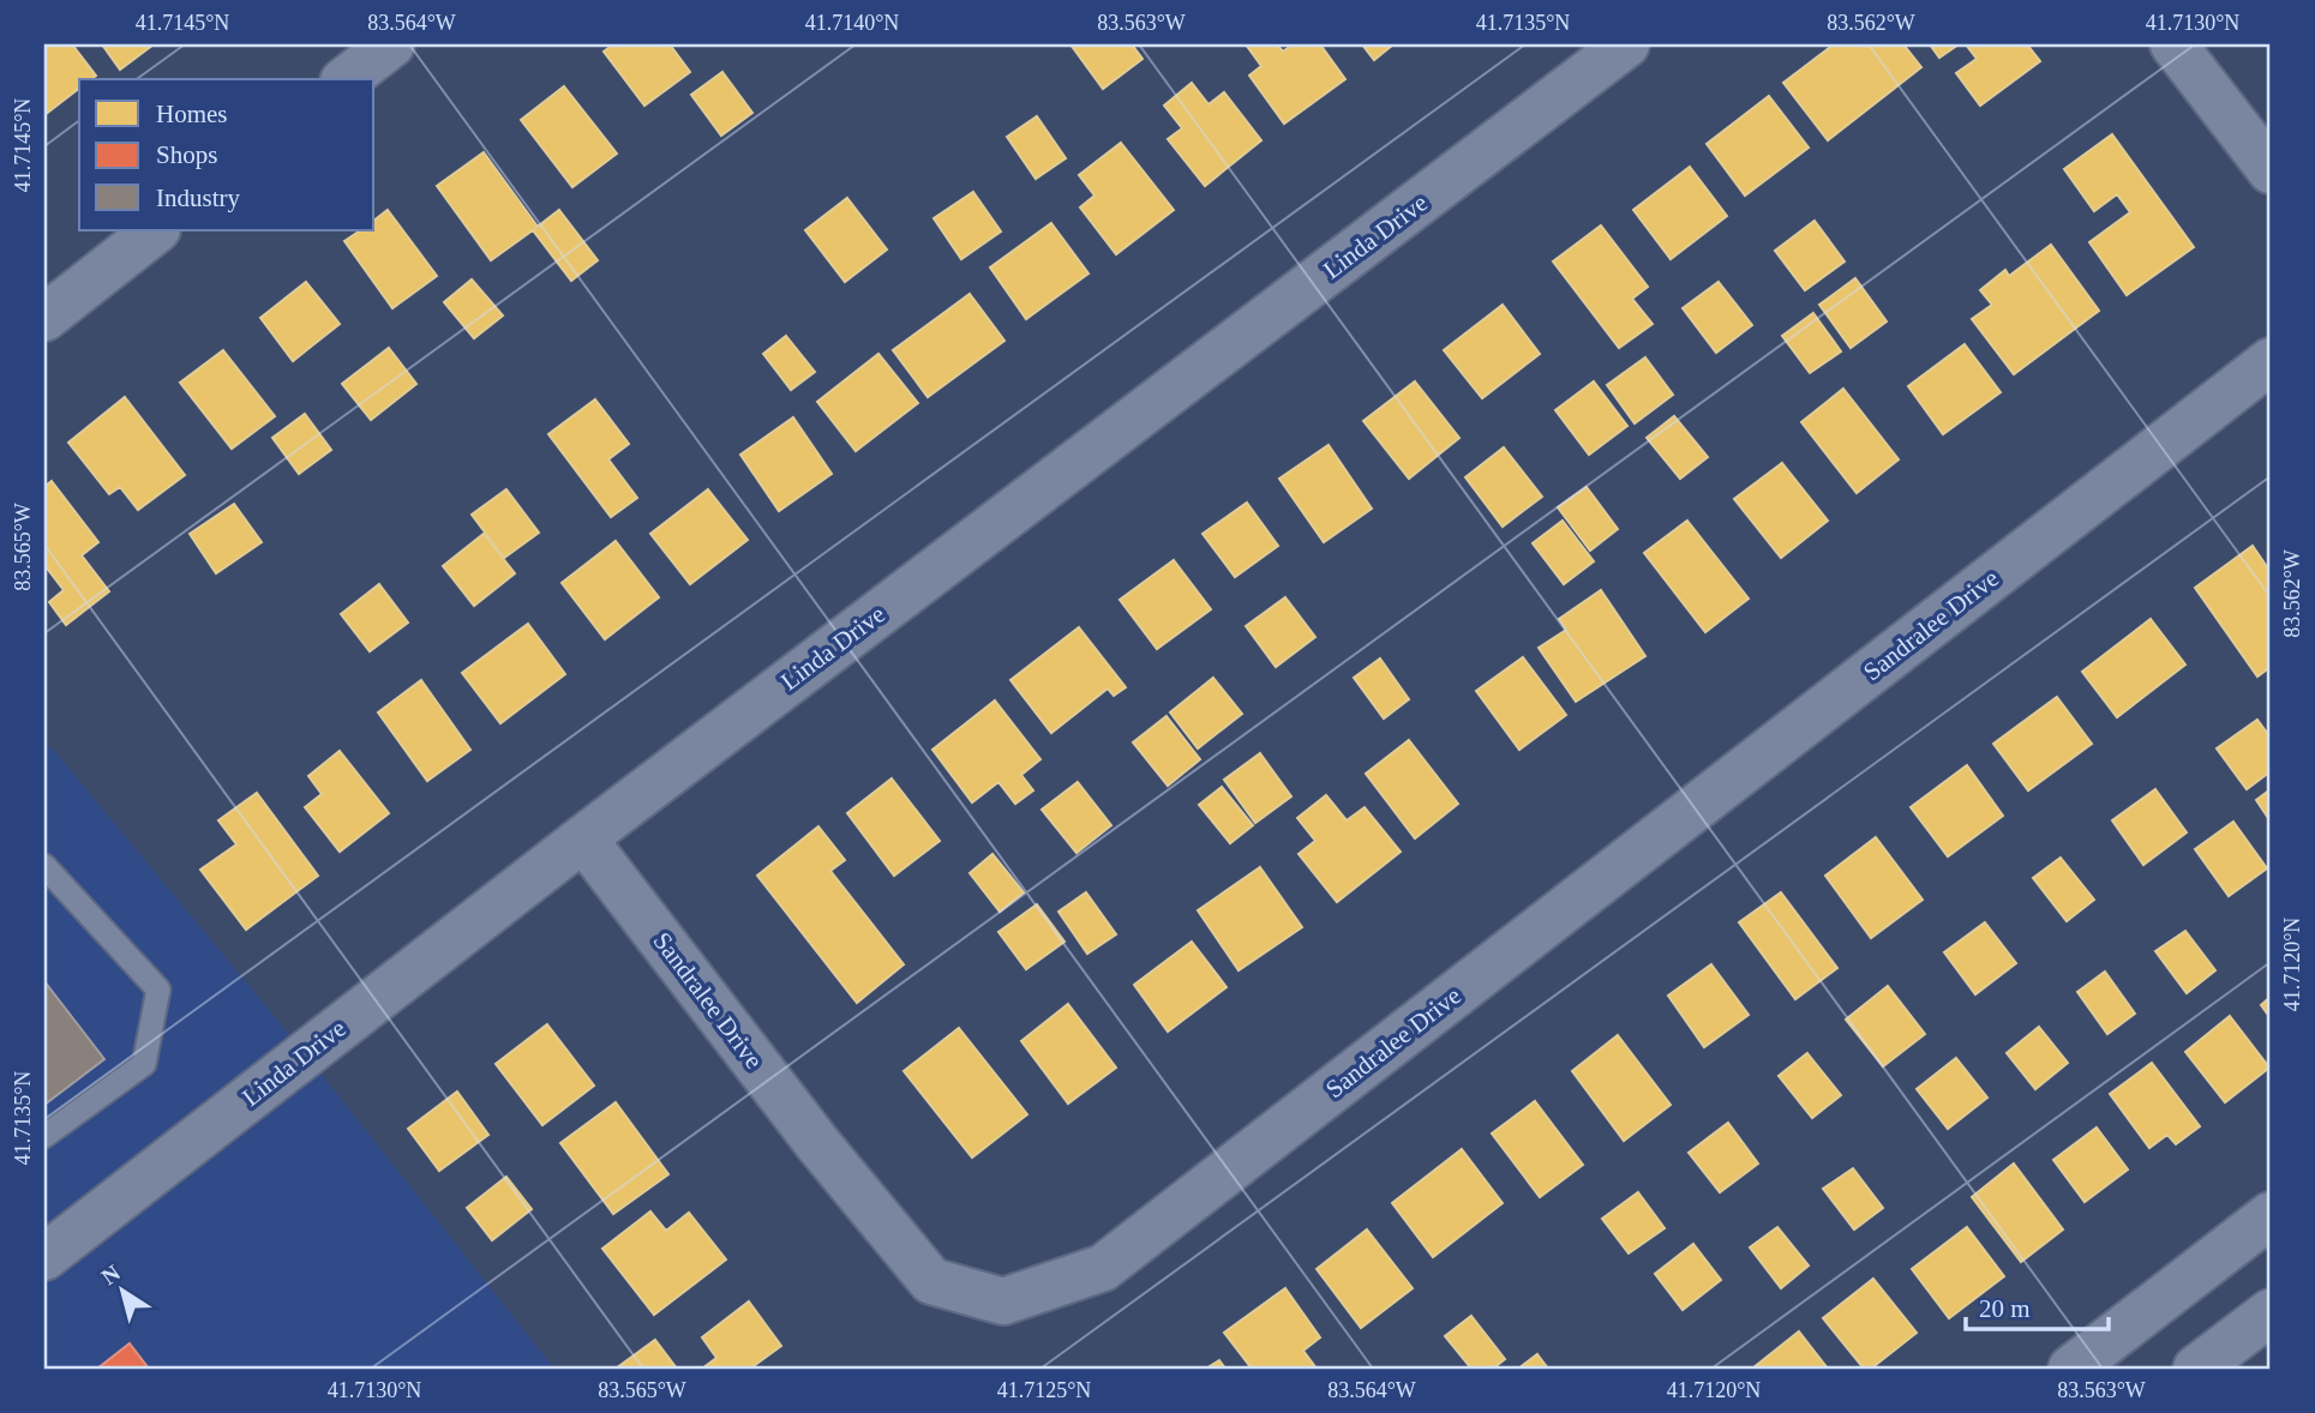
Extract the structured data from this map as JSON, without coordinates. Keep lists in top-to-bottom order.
{
  "streets": {
    "street": ["Linda Drive", "Sandralee Drive"]
  },
  "crossings": [
    ["Linda Drive", "Sandralee Drive"]
  ],
  "legend": ["Homes", "Shops", "Industry"],
  "scale_bar": "20 m",
  "north": "top left",
  "coordinates": [
    "41.7145°N",
    "83.564°W",
    "41.7140°N",
    "83.563°W",
    "41.7135°N",
    "83.562°W",
    "41.7130°N",
    "83.565°W",
    "41.7120°N",
    "41.7125°N"
  ]
}
